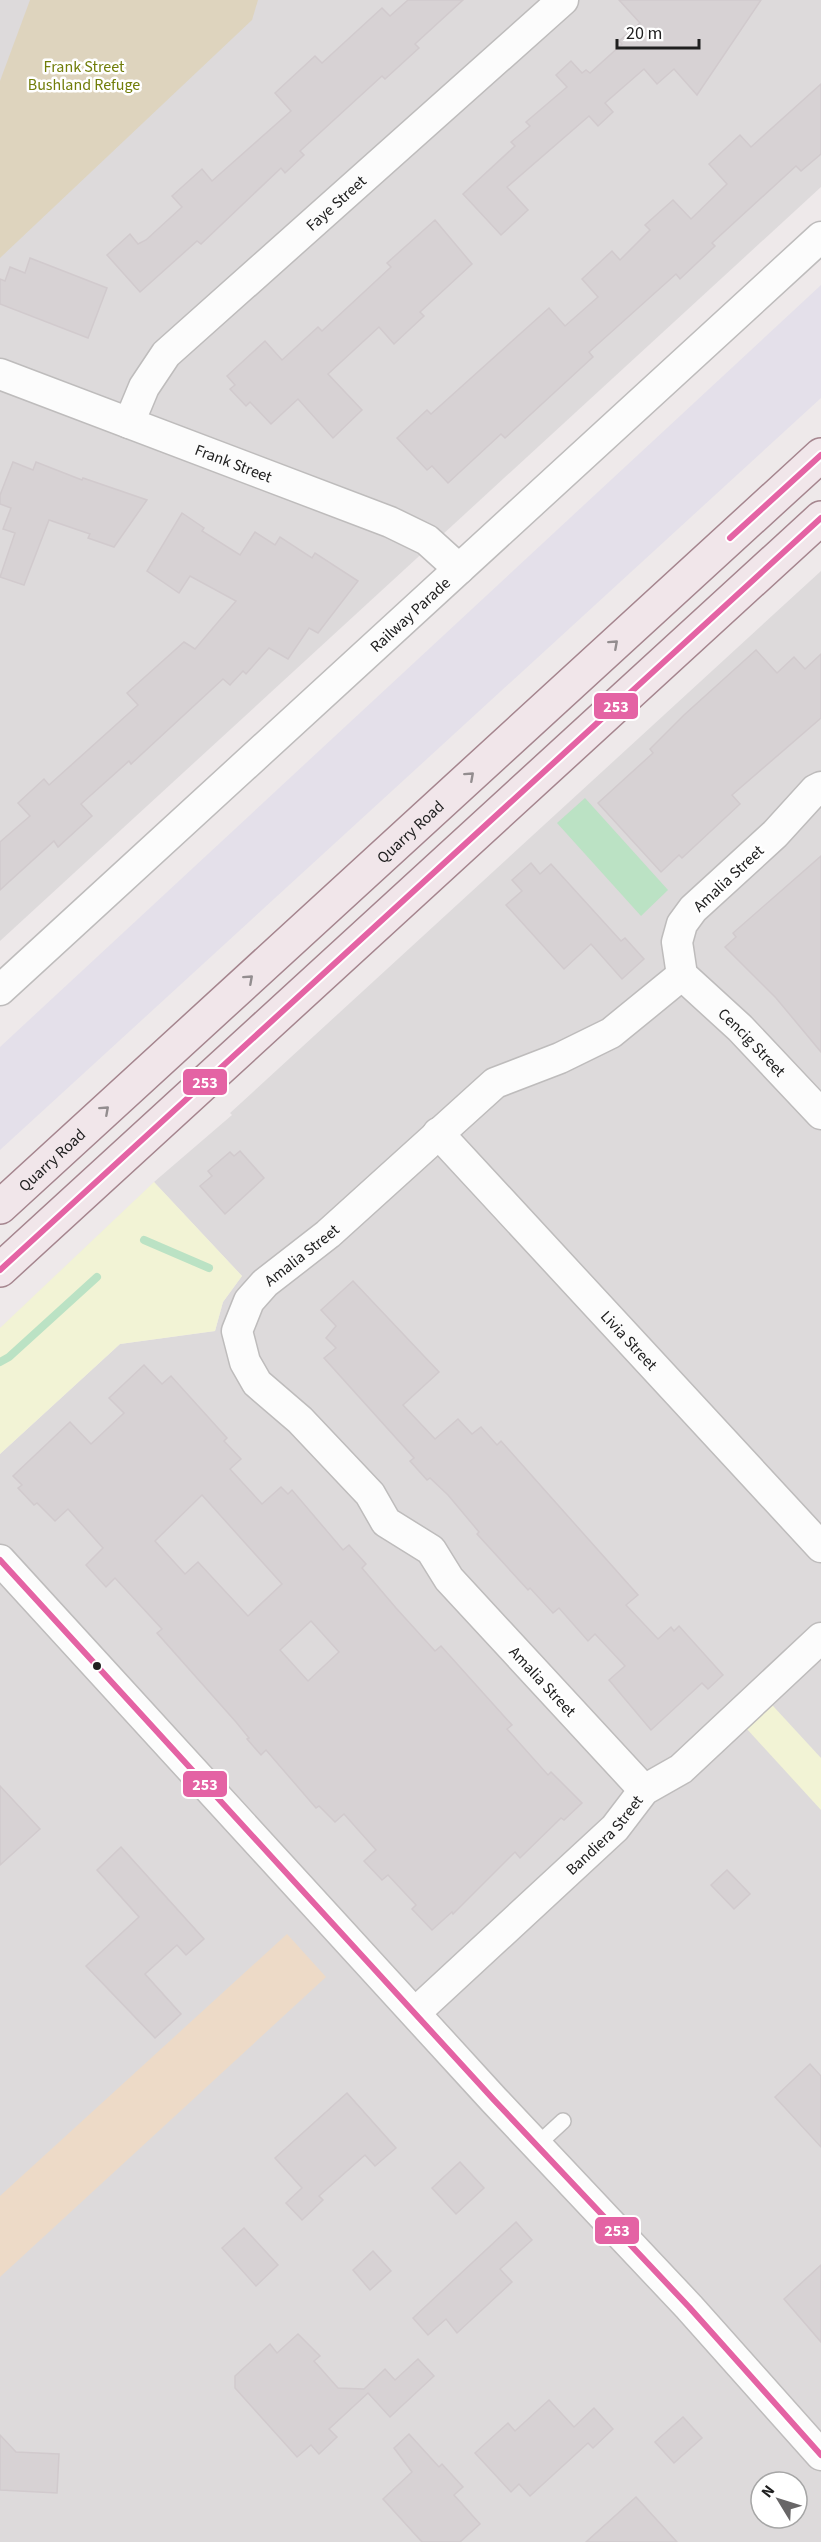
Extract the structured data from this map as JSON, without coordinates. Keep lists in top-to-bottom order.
{
  "streets": {
    "main road": ["Quarry Road"],
    "street": [
      "Faye Street",
      "Frank Street",
      "Railway Parade",
      "Amalia Street",
      "Cencig Street",
      "Livia Street",
      "Bandiera Street"
    ]
  },
  "crossings": [
    ["Faye Street", "Frank Street"],
    ["Frank Street", "Railway Parade"],
    ["Amalia Street", "Cencig Street"],
    ["Amalia Street", "Livia Street"],
    ["Amalia Street", "Bandiera Street"]
  ],
  "parks": ["Frank Street Bushland Refuge"],
  "lines": ["transit line 253"],
  "scale_bar": "20 m",
  "north": "top left"
}
